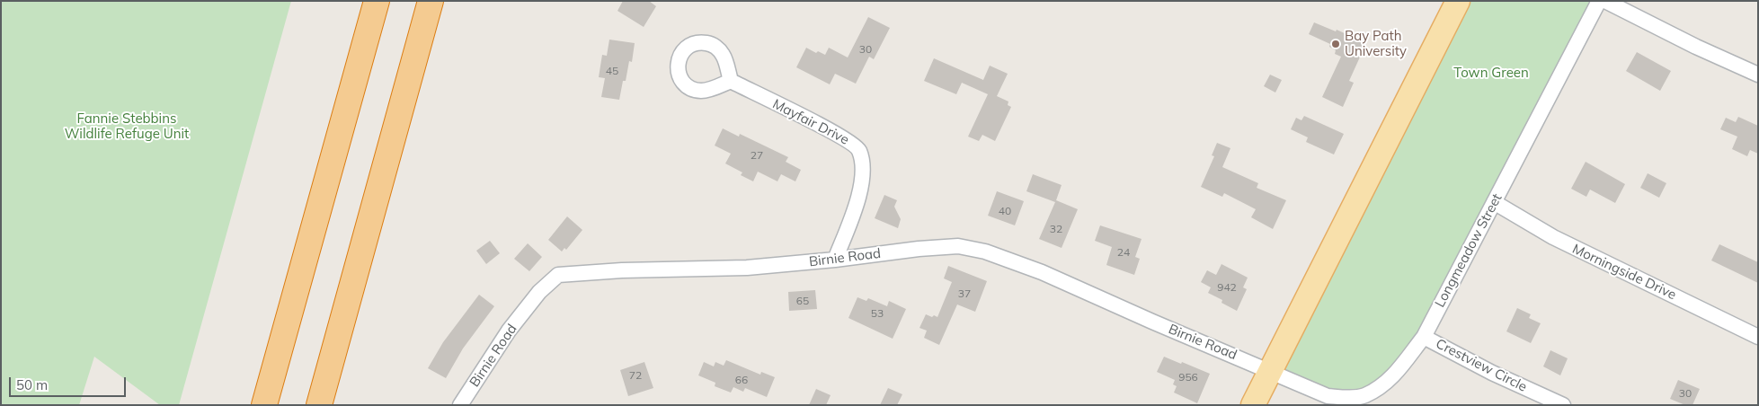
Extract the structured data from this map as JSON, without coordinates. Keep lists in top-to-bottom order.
{
  "streets": {
    "street": [
      "Mayfair Drive",
      "Longmeadow Street",
      "Birnie Road",
      "Morningside Drive",
      "Crestview Circle"
    ]
  },
  "crossings": [
    ["Mayfair Drive", "Birnie Road"],
    ["Longmeadow Street", "Birnie Road"],
    ["Longmeadow Street", "Morningside Drive"],
    ["Longmeadow Street", "Crestview Circle"]
  ],
  "parks": ["Town Green", "Fannie Stebbins Wildlife Refuge Unit"],
  "places": ["Bay Path University"],
  "house_numbers": [
    "30",
    "45",
    "27",
    "40",
    "32",
    "24",
    "942",
    "37",
    "65",
    "53",
    "72",
    "956",
    "66",
    "30"
  ],
  "scale_bar": "50 m"
}
